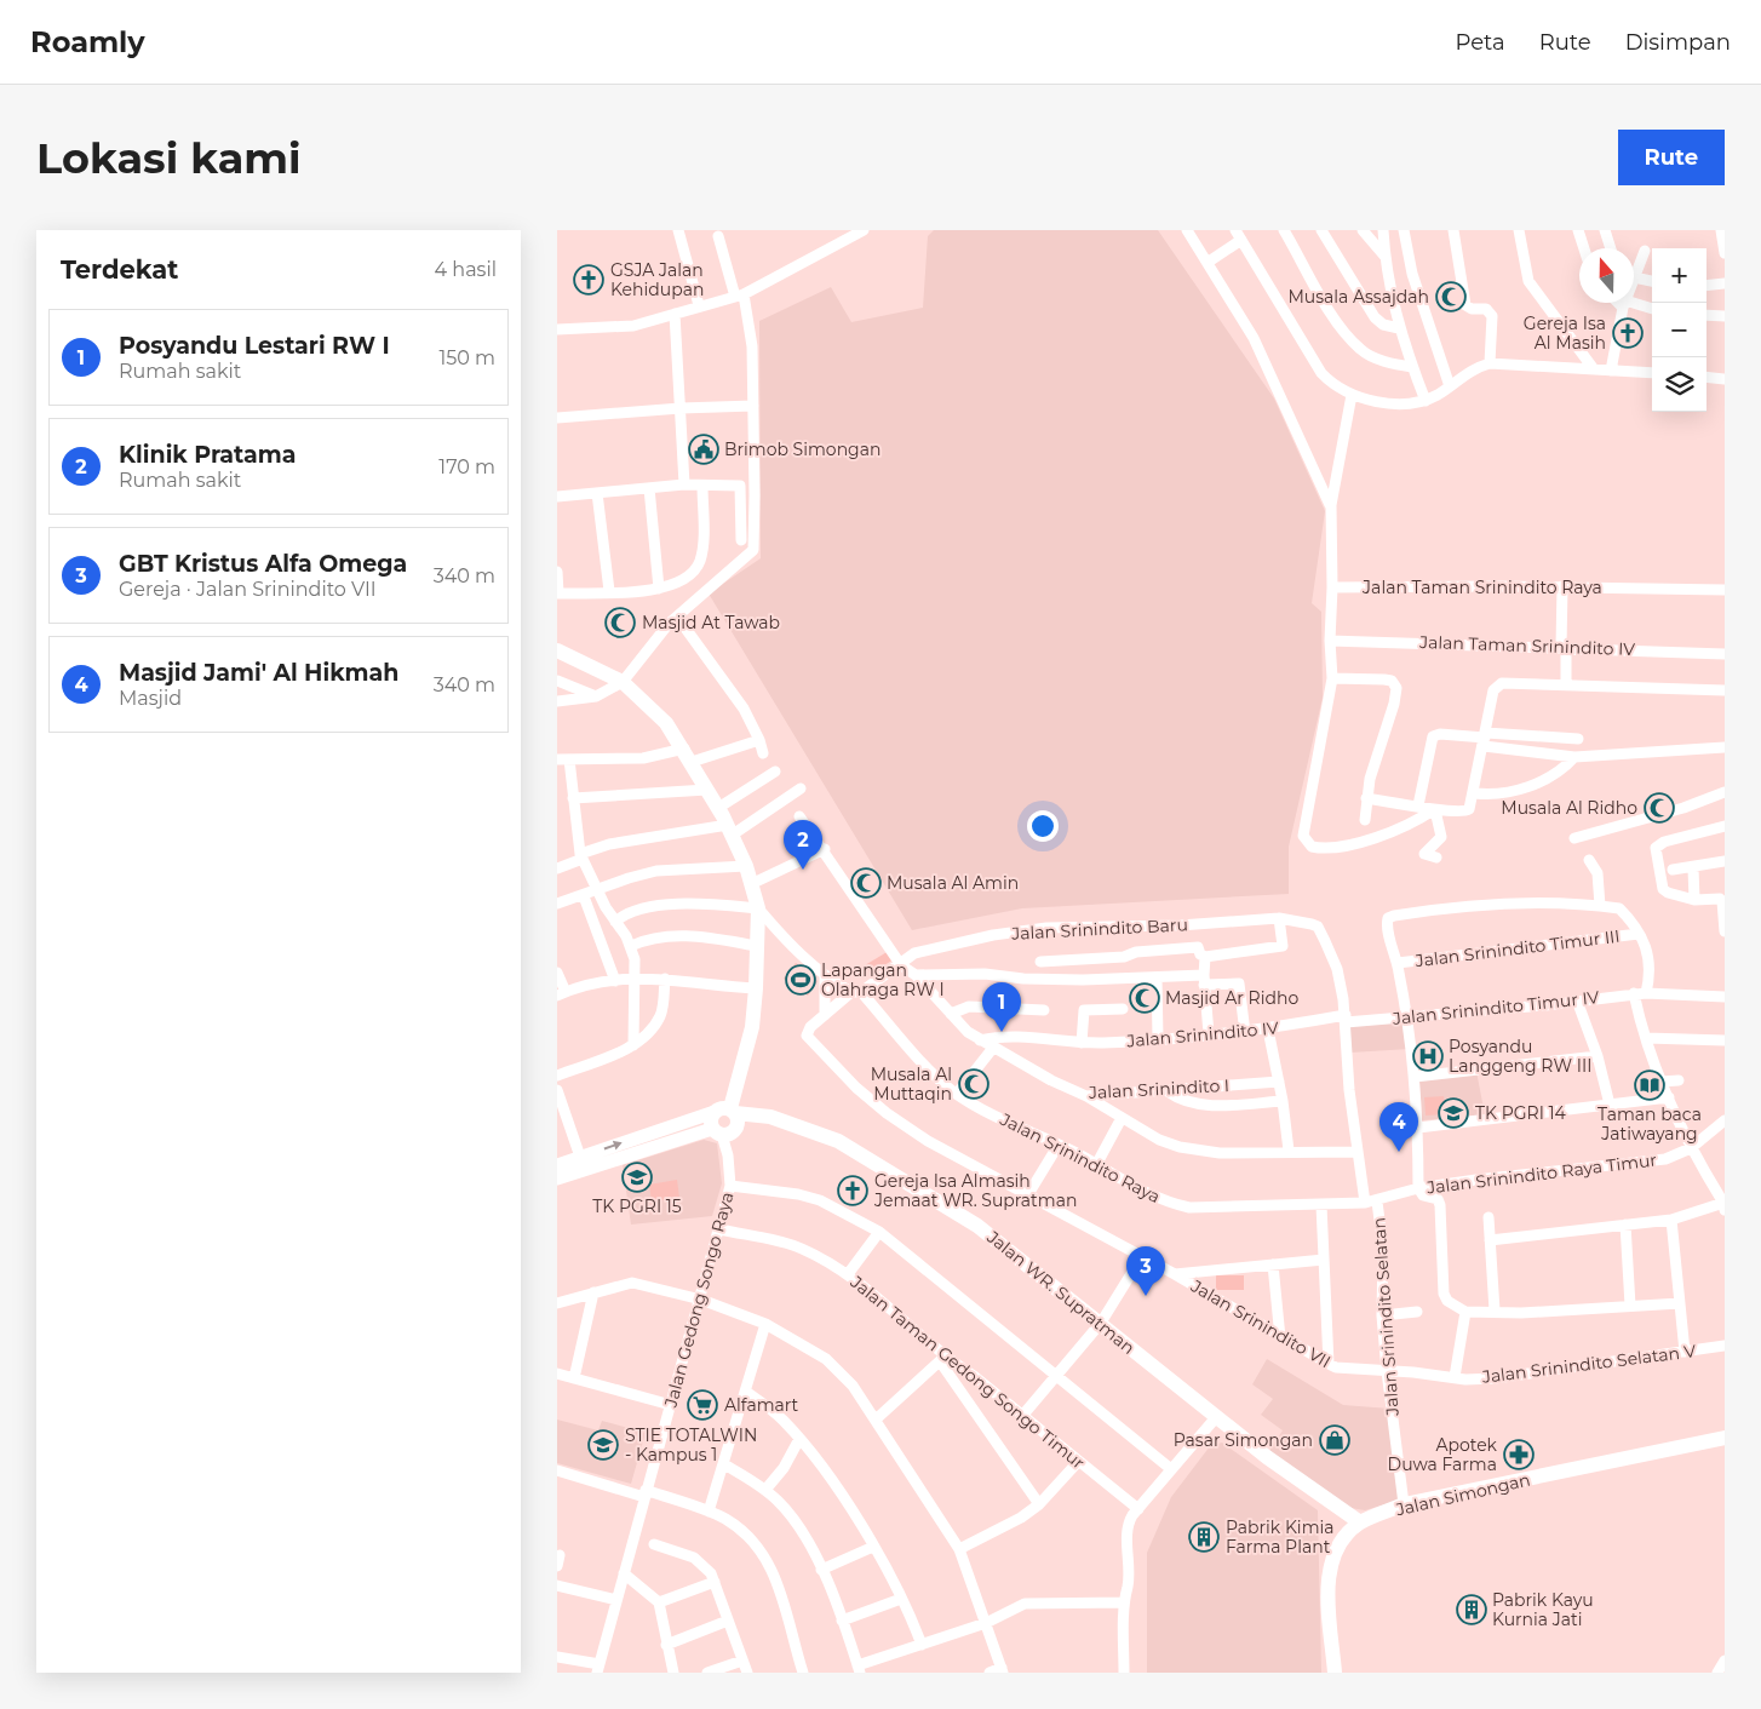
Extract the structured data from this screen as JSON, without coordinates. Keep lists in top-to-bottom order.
{
  "streets": {
    "main road": ["Jalan WR. Supratman", "Jalan Simongan"],
    "street": [
      "Jalan Taman Srinindito Raya",
      "Jalan Taman Srinindito IV",
      "Jalan Srinindito Baru",
      "Jalan Srinindito Timur III",
      "Jalan Srinindito Timur IV",
      "Jalan Srinindito IV",
      "Jalan Srinindito I",
      "Jalan Srinindito Raya",
      "Jalan Srinindito Raya Timur",
      "Jalan Gedong Songo Raya",
      "Jalan Srinindito Selatan",
      "Jalan Srinindito VII",
      "Jalan Srinindito Selatan V",
      "Jalan Taman Gedong Songo Timur"
    ]
  },
  "crossings": [
    ["Jalan Srinindito Baru", "Jalan Srinindito Timur IV"],
    ["Jalan Srinindito Baru", "Jalan Srinindito IV"],
    ["Jalan Srinindito Baru", "Jalan Srinindito I"],
    ["Jalan Srinindito Baru", "Jalan Srinindito Raya"],
    ["Jalan Srinindito Baru", "Jalan Srinindito VII"],
    ["Jalan Srinindito Timur IV", "Jalan Srinindito IV"],
    ["Jalan Srinindito IV", "Jalan Srinindito I"],
    ["Jalan Srinindito Raya", "Jalan Srinindito Raya Timur"],
    ["Jalan Srinindito Raya", "Jalan Srinindito Selatan"],
    ["Jalan WR. Supratman", "Jalan Gedong Songo Raya"],
    ["Jalan WR. Supratman", "Jalan Simongan"],
    ["Jalan Gedong Songo Raya", "Jalan Taman Gedong Songo Timur"],
    ["Jalan Srinindito Selatan", "Jalan Srinindito VII"],
    ["Jalan Srinindito Selatan", "Jalan Srinindito Selatan V"],
    ["Jalan Srinindito Selatan", "Jalan Simongan"],
    ["Jalan Srinindito VII", "Jalan Srinindito Selatan V"]
  ],
  "places": {
    "church": ["GSJA Jalan Kehidupan", "Gereja Isa Al Masih", "Gereja Isa Almasih Jemaat WR. Supratman"],
    "mosque": [
      "Musala Assajdah",
      "Masjid At Tawab",
      "Musala Al Ridho",
      "Musala Al Amin",
      "Masjid Ar Ridho",
      "Musala Al Muttaqin"
    ],
    "public building": ["Brimob Simongan"],
    "sports": ["Lapangan Olahraga RW I"],
    "hospital": ["Posyandu Langgeng RW III"],
    "library": ["Taman baca Jatiwayang"],
    "school or university": ["TK PGRI 14", "TK PGRI 15", "STIE TOTALWIN - Kampus 1"],
    "supermarket": ["Alfamart"],
    "shop": ["Pasar Simongan"],
    "pharmacy": ["Apotek Duwa Farma"],
    "building": ["Pabrik Kimia Farma Plant", "Pabrik Kayu Kurnia Jati"]
  },
  "north": "top",
  "page": {
    "header": "Roamly",
    "nav": ["Peta", "Rute", "Disimpan"],
    "buttons": "Rute",
    "title": "Lokasi kami",
    "heading": ["Terdekat", "4 hasil"],
    "map_buttons": ["+", "−"],
    "list": [
      {
        "mark": "1",
        "name": "Posyandu Lestari RW I",
        "note": "Rumah sakit",
        "value": "150 m"
      },
      {
        "mark": "2",
        "name": "Klinik Pratama",
        "note": "Rumah sakit",
        "value": "170 m"
      },
      {
        "mark": "3",
        "name": "GBT Kristus Alfa Omega",
        "note": "Gereja · Jalan Srinindito VII",
        "value": "340 m"
      },
      {
        "mark": "4",
        "name": "Masjid Jami' Al Hikmah",
        "note": "Masjid",
        "value": "340 m"
      }
    ],
    "pins": [
      "2",
      "1",
      "4",
      "3"
    ]
  }
}
